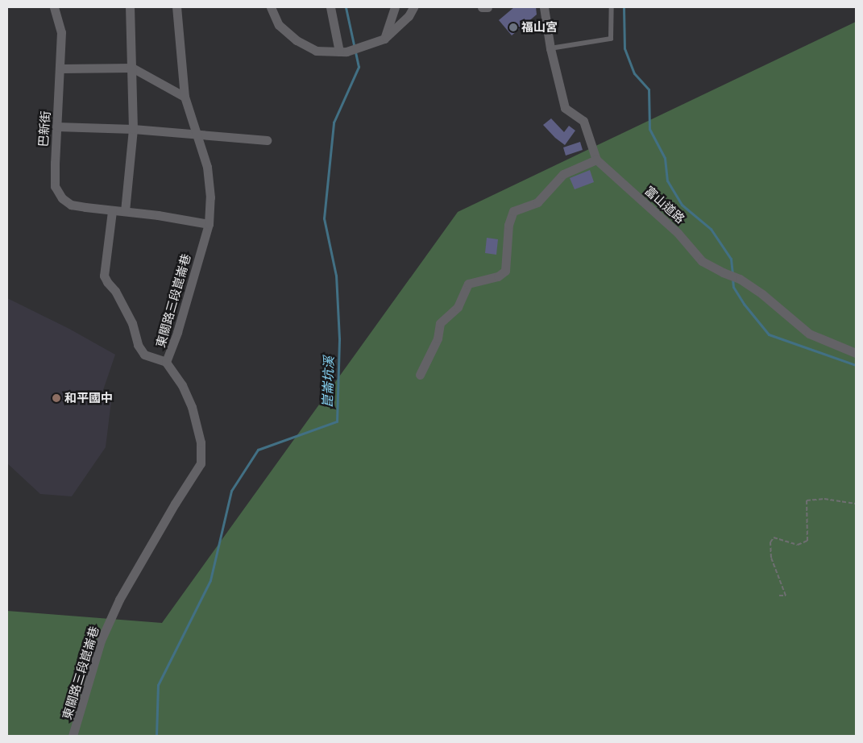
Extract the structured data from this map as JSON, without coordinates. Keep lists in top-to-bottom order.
{
  "streets": {
    "street": ["巴新街", "富山道路", "東關路三段崑崙巷"]
  },
  "crossings": [
    ["巴新街", "東關路三段崑崙巷"]
  ],
  "water": ["崑崙坑溪"],
  "places": ["福山宮", "和平國中"]
}
